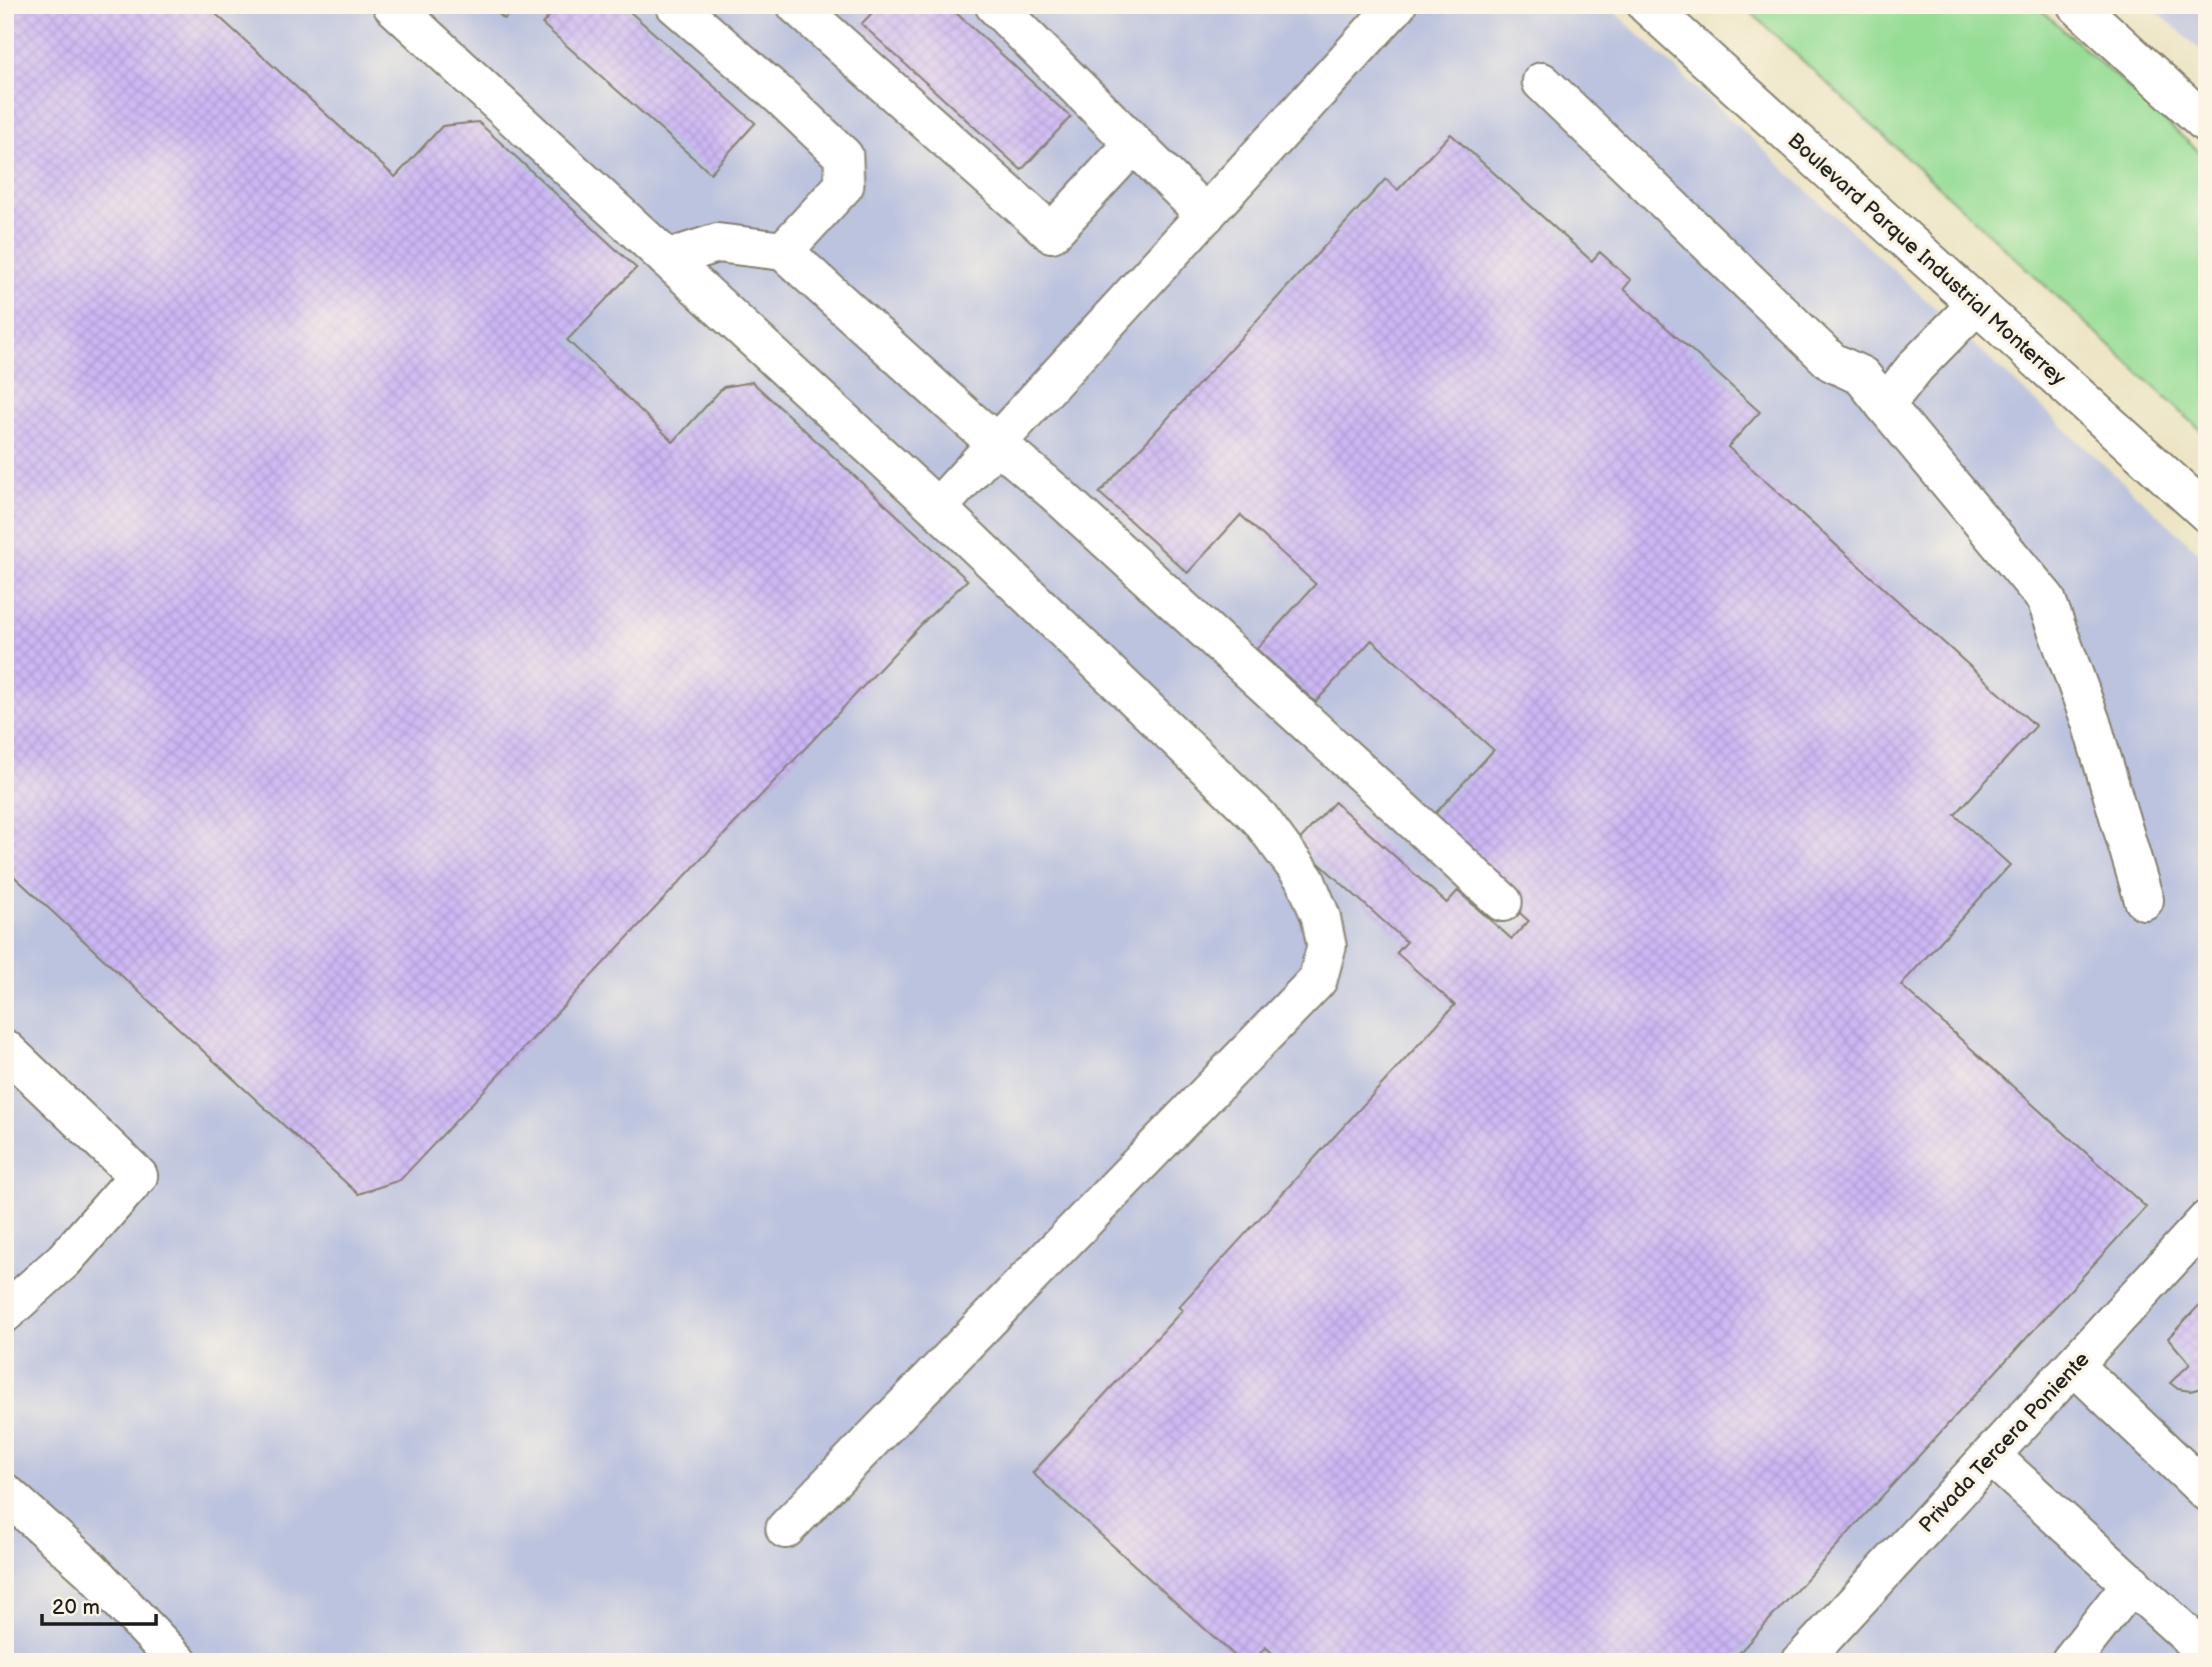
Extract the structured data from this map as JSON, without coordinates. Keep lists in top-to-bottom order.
{
  "streets": {
    "street": ["Boulevard Parque Industrial Monterrey", "Privada Tercera Poniente"]
  },
  "scale_bar": "20 m"
}
